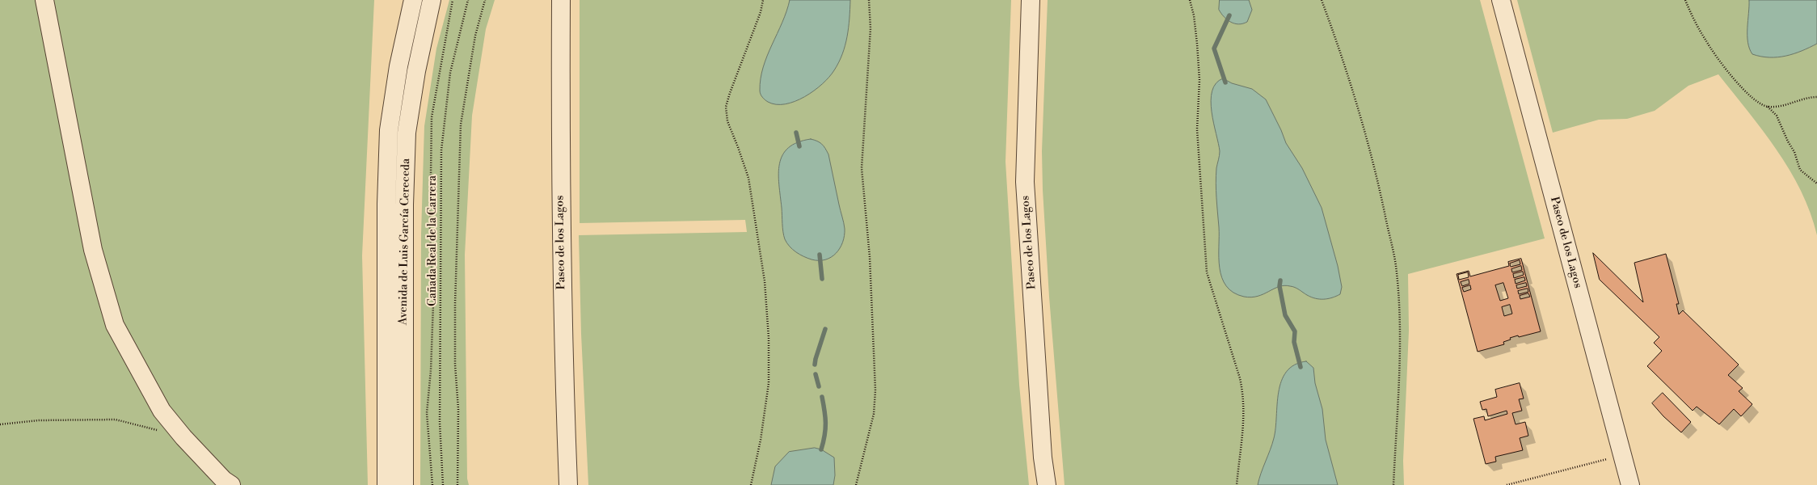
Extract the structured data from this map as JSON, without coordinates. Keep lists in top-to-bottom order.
{
  "streets": {
    "street": ["Avenida de Luis García Cereceda", "Paseo de los Lagos"],
    "path": ["Cañada Real de la Carrera"]
  }
}
